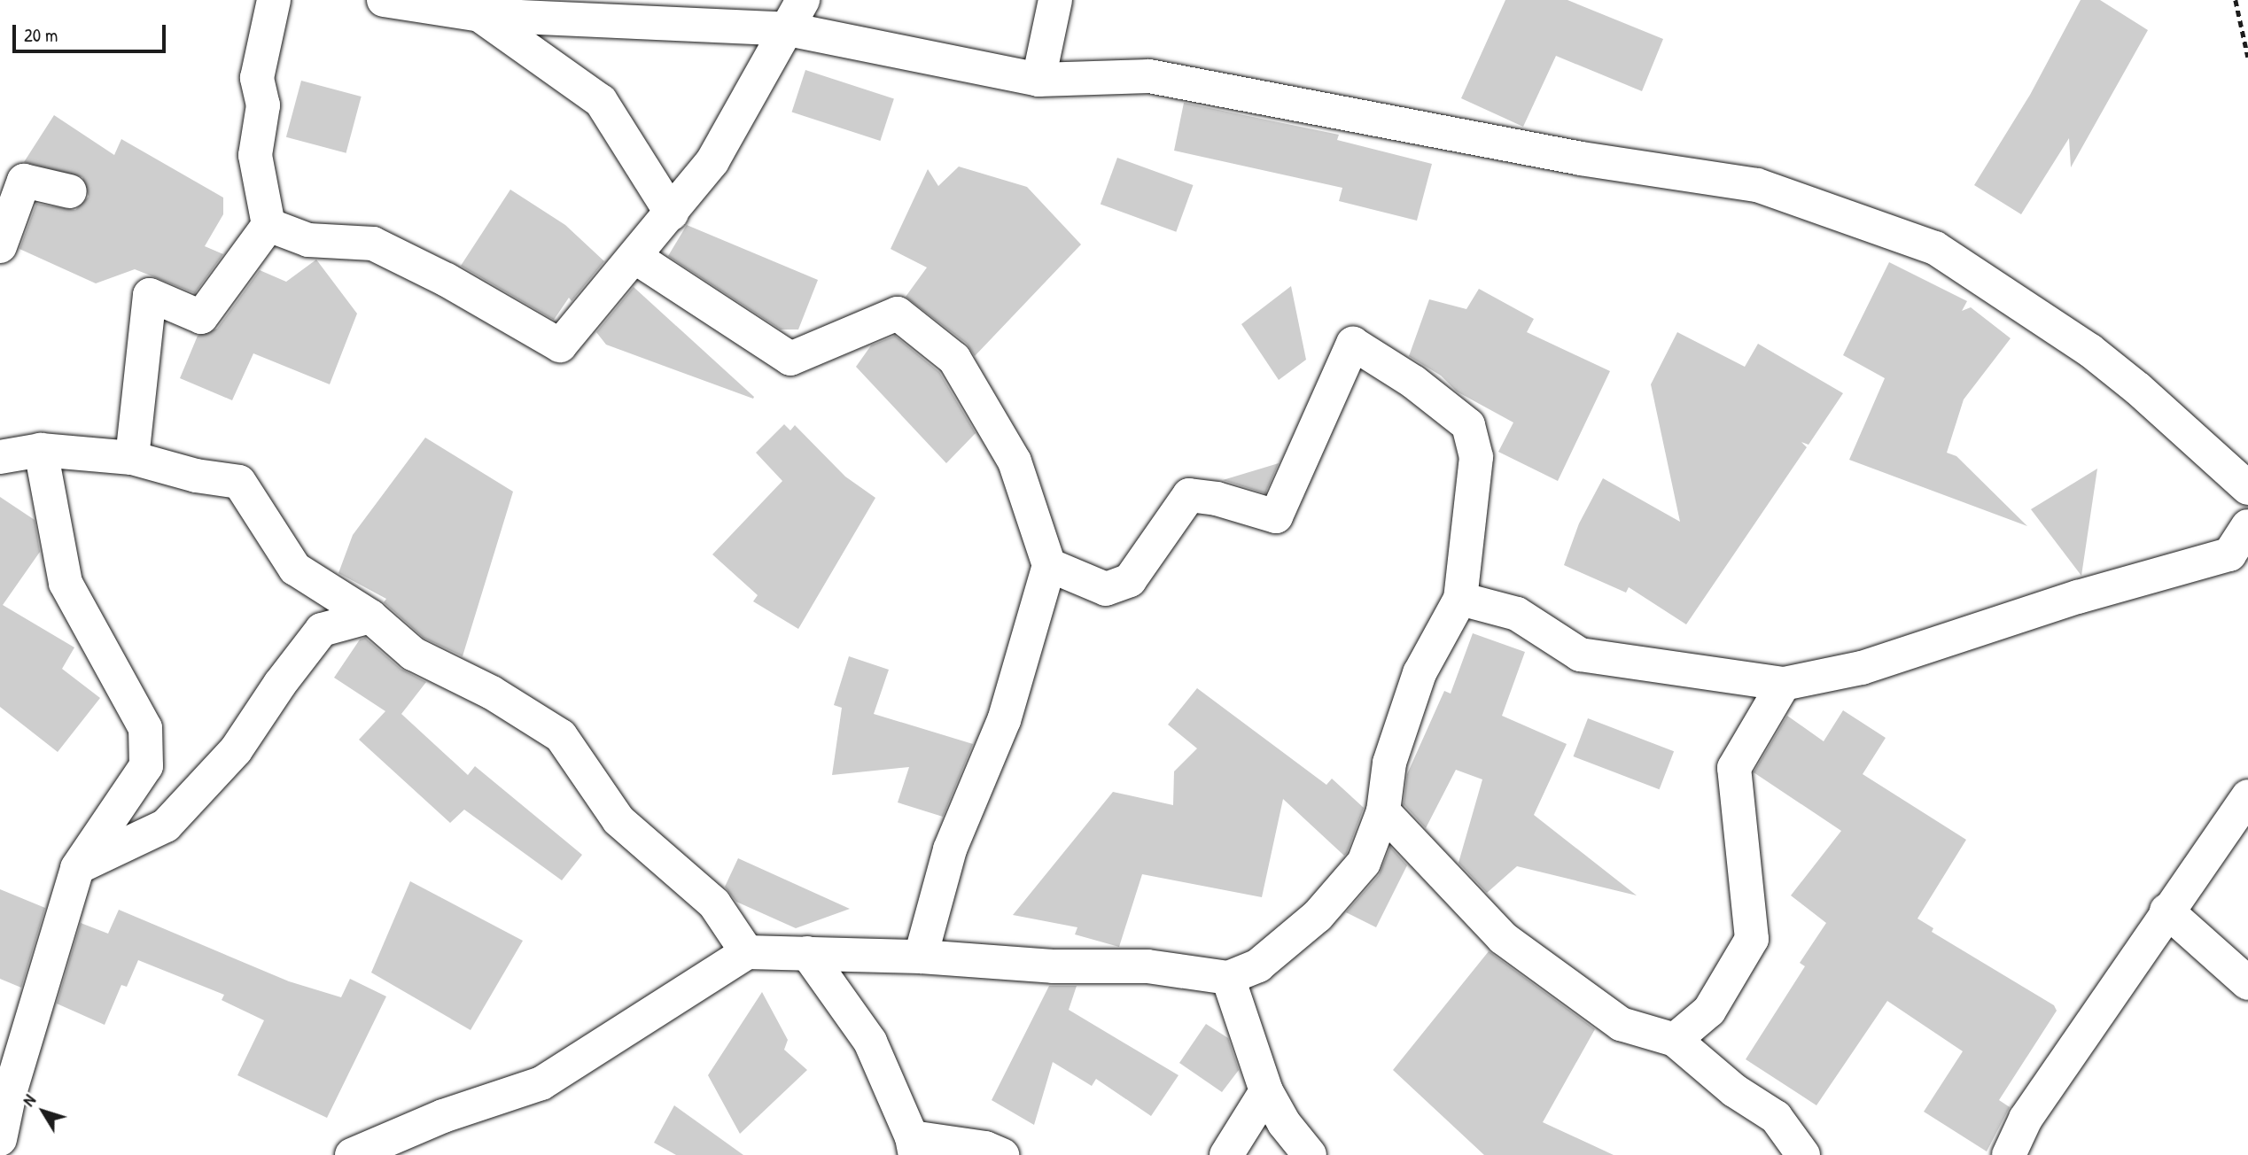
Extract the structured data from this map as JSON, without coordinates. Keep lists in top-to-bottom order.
{
  "scale_bar": "20 m",
  "north": "top left"
}
